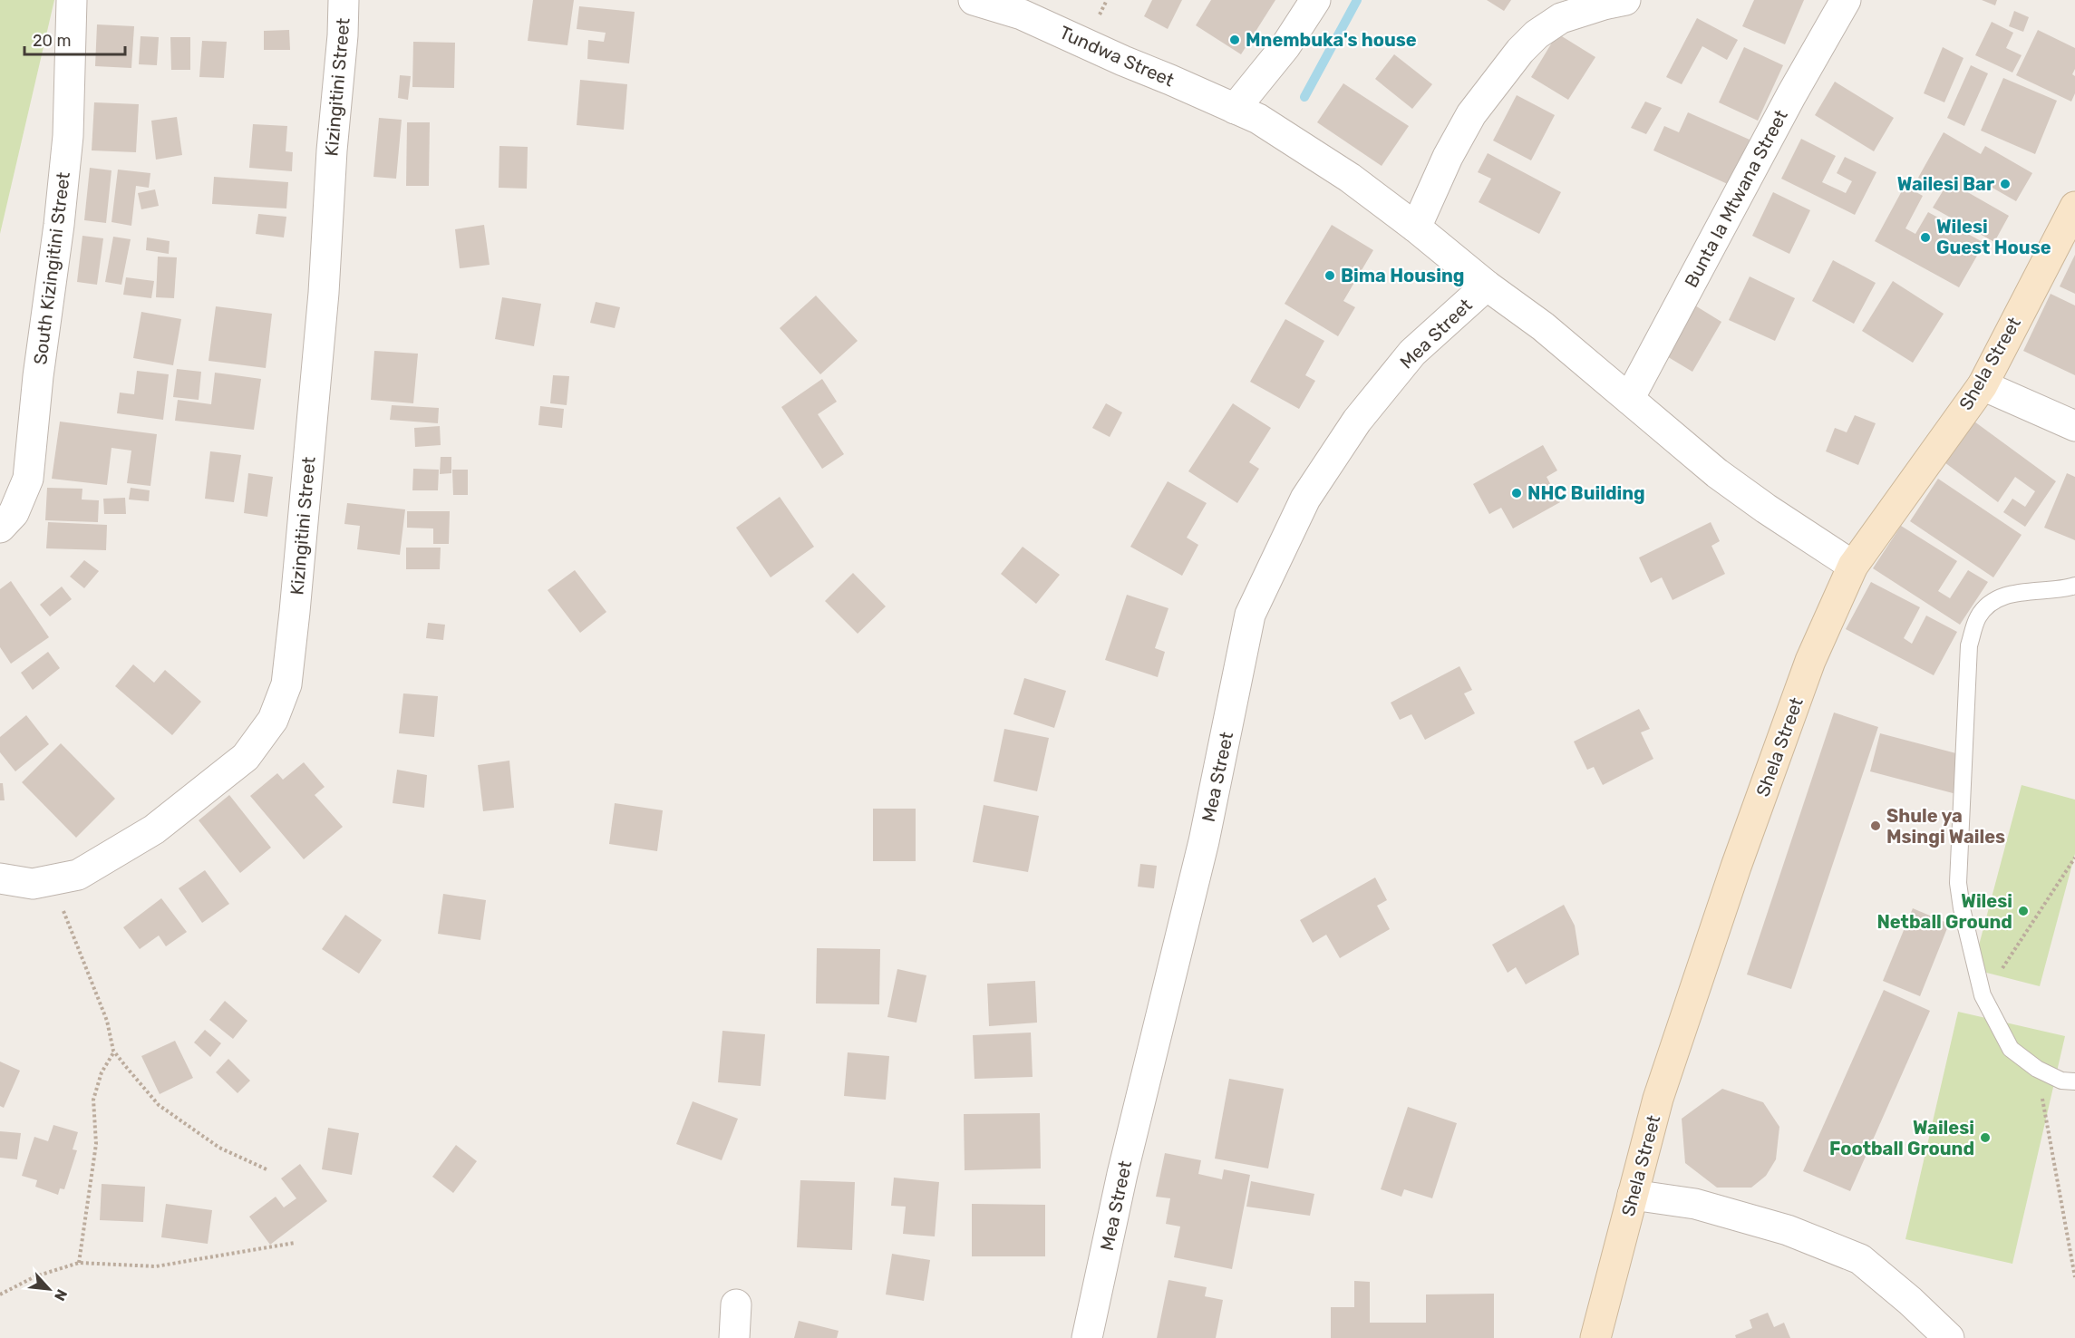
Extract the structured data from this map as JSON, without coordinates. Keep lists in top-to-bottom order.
{
  "streets": {
    "main road": ["Shela Street"],
    "street": [
      "Tundwa Street",
      "Kizingitini Street",
      "Bunta la Mtwana Street",
      "South Kizingitini Street",
      "Mea Street"
    ]
  },
  "crossings": [
    ["Tundwa Street", "Bunta la Mtwana Street"],
    ["Tundwa Street", "Mea Street"],
    ["Tundwa Street", "Shela Street"]
  ],
  "places": [
    "Mnembuka's house",
    "Wailesi Bar",
    "Wilesi Guest House",
    "Bima Housing",
    "NHC Building",
    "Shule ya Msingi Wailes",
    "Wilesi Netball Ground",
    "Wailesi Football Ground"
  ],
  "scale_bar": "20 m",
  "north": "bottom right"
}
